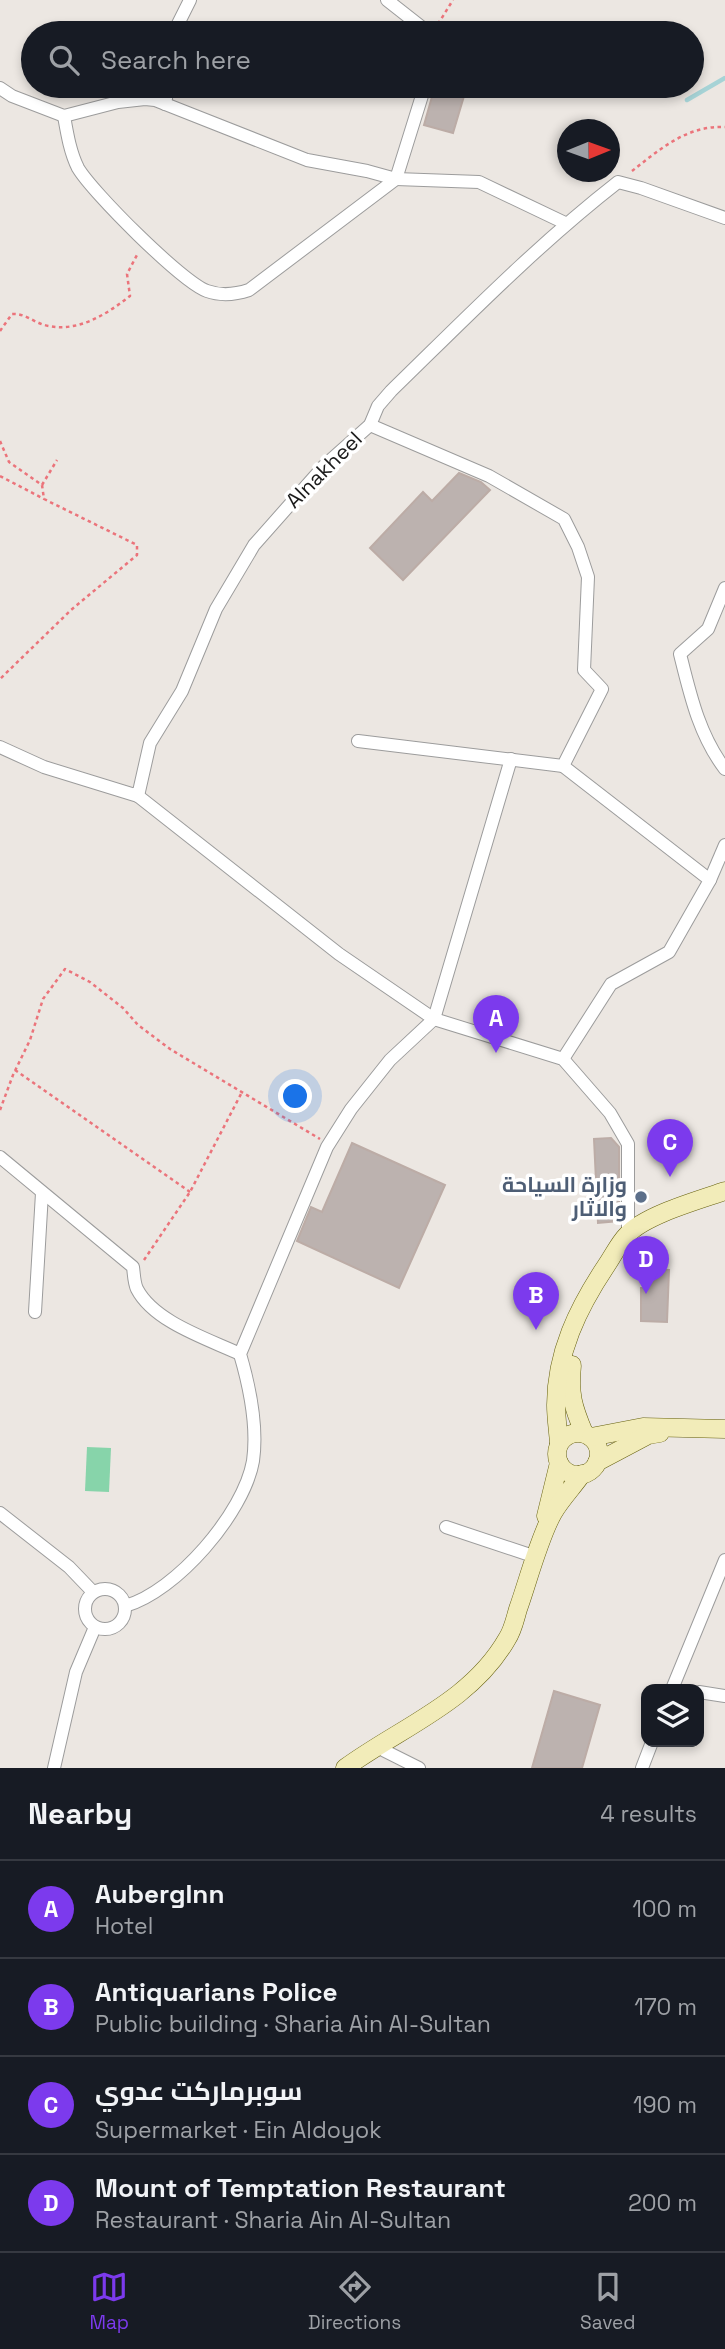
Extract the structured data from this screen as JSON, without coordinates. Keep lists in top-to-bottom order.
{
  "streets": {
    "street": ["Alnakheel"]
  },
  "places": ["وزارة السياحة والاثار"],
  "north": "right",
  "page": {
    "search": "Search here",
    "pins": [
      "A",
      "C",
      "D",
      "B"
    ],
    "heading": ["Nearby", "4 results"],
    "list": [
      {
        "mark": "A",
        "name": "AubergInn",
        "note": "Hotel",
        "value": "100 m"
      },
      {
        "mark": "B",
        "name": "Antiquarians Police",
        "note": "Public building · Sharia Ain Al-Sultan",
        "value": "170 m"
      },
      {
        "mark": "C",
        "name": "سوبرماركت عدوي",
        "note": "Supermarket · Ein Aldoyok",
        "value": "190 m"
      },
      {
        "mark": "D",
        "name": "Mount of Temptation Restaurant",
        "note": "Restaurant · Sharia Ain Al-Sultan",
        "value": "200 m"
      }
    ],
    "nav": ["Map", "Directions", "Saved"]
  }
}
